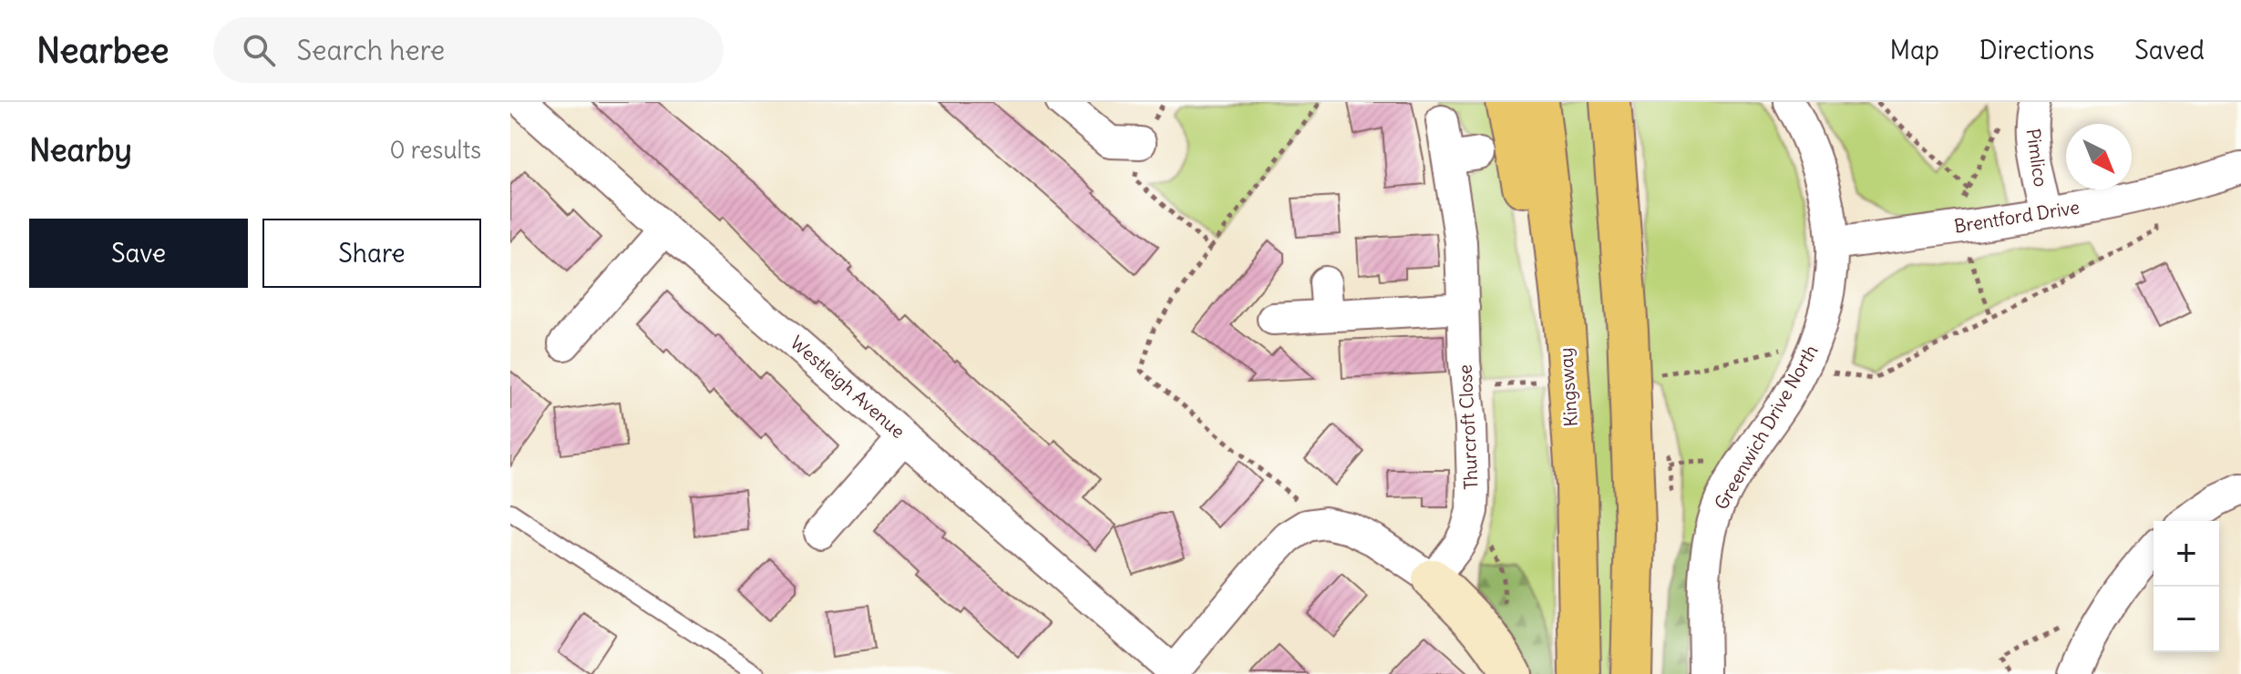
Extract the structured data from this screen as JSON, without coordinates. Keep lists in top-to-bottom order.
{
  "streets": {
    "highway": ["Kingsway"],
    "street": [
      "Pimlico",
      "Brentford Drive",
      "Westleigh Avenue",
      "Thurcroft Close",
      "Greenwich Drive North"
    ]
  },
  "crossings": [
    ["Pimlico", "Brentford Drive"],
    ["Brentford Drive", "Greenwich Drive North"]
  ],
  "north": "bottom right",
  "page": {
    "header": "Nearbee",
    "search": "Search here",
    "nav": ["Map", "Directions", "Saved"],
    "heading": ["Nearby", "0 results"],
    "buttons": ["Save", "Share"],
    "map_buttons": ["+", "−"]
  }
}
